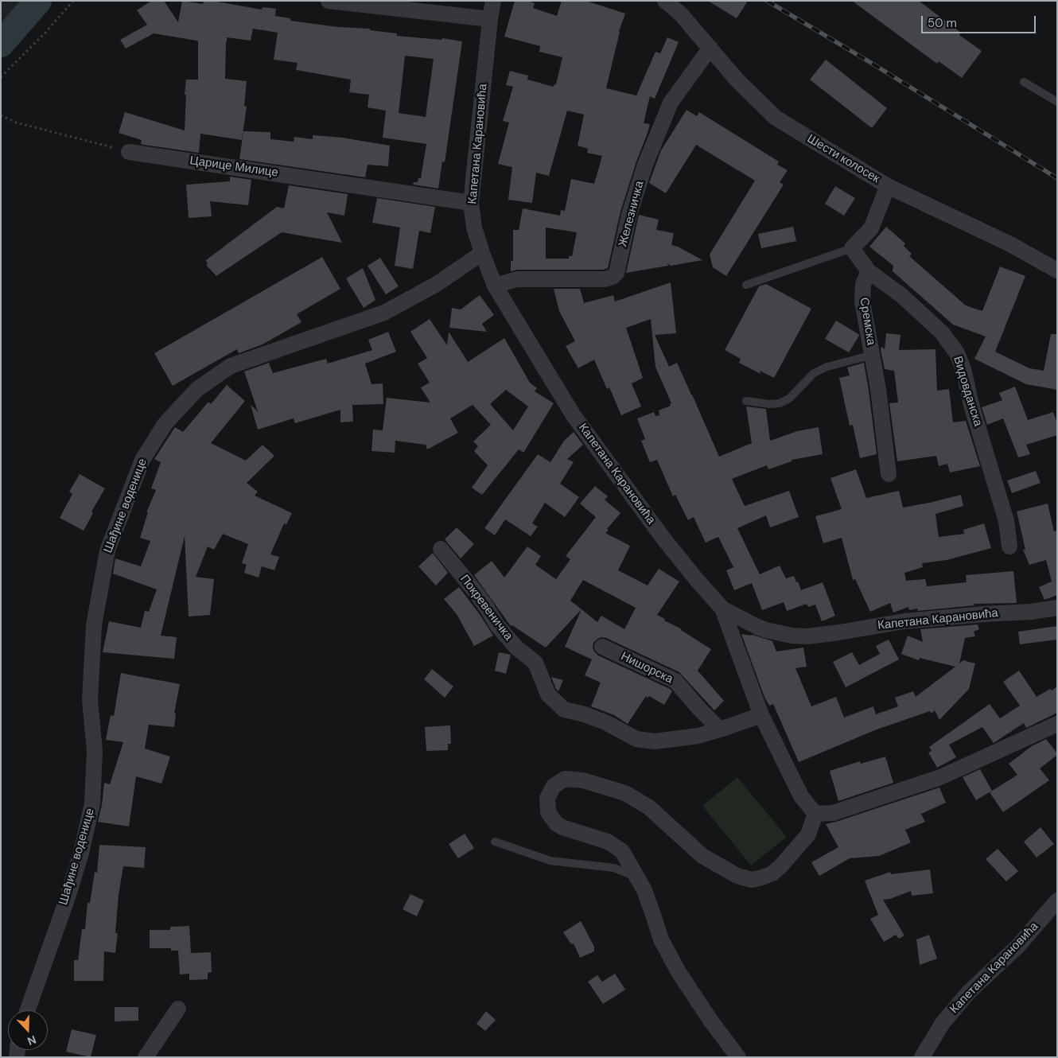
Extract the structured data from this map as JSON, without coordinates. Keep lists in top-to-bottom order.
{
  "streets": {
    "street": [
      "Капетана Карановића",
      "Шести колосек",
      "Царице Милице",
      "Железничка",
      "Сремска",
      "Видовданска",
      "Шађине воденице",
      "Покревеничка",
      "Нишорска"
    ]
  },
  "crossings": [
    ["Капетана Карановића", "Царице Милице"],
    ["Капетана Карановића", "Железничка"],
    ["Капетана Карановића", "Шађине воденице"],
    ["Шести колосек", "Железничка"],
    ["Сремска", "Видовданска"],
    ["Покревеничка", "Нишорска"]
  ],
  "scale_bar": "50 m",
  "north": "bottom"
}
